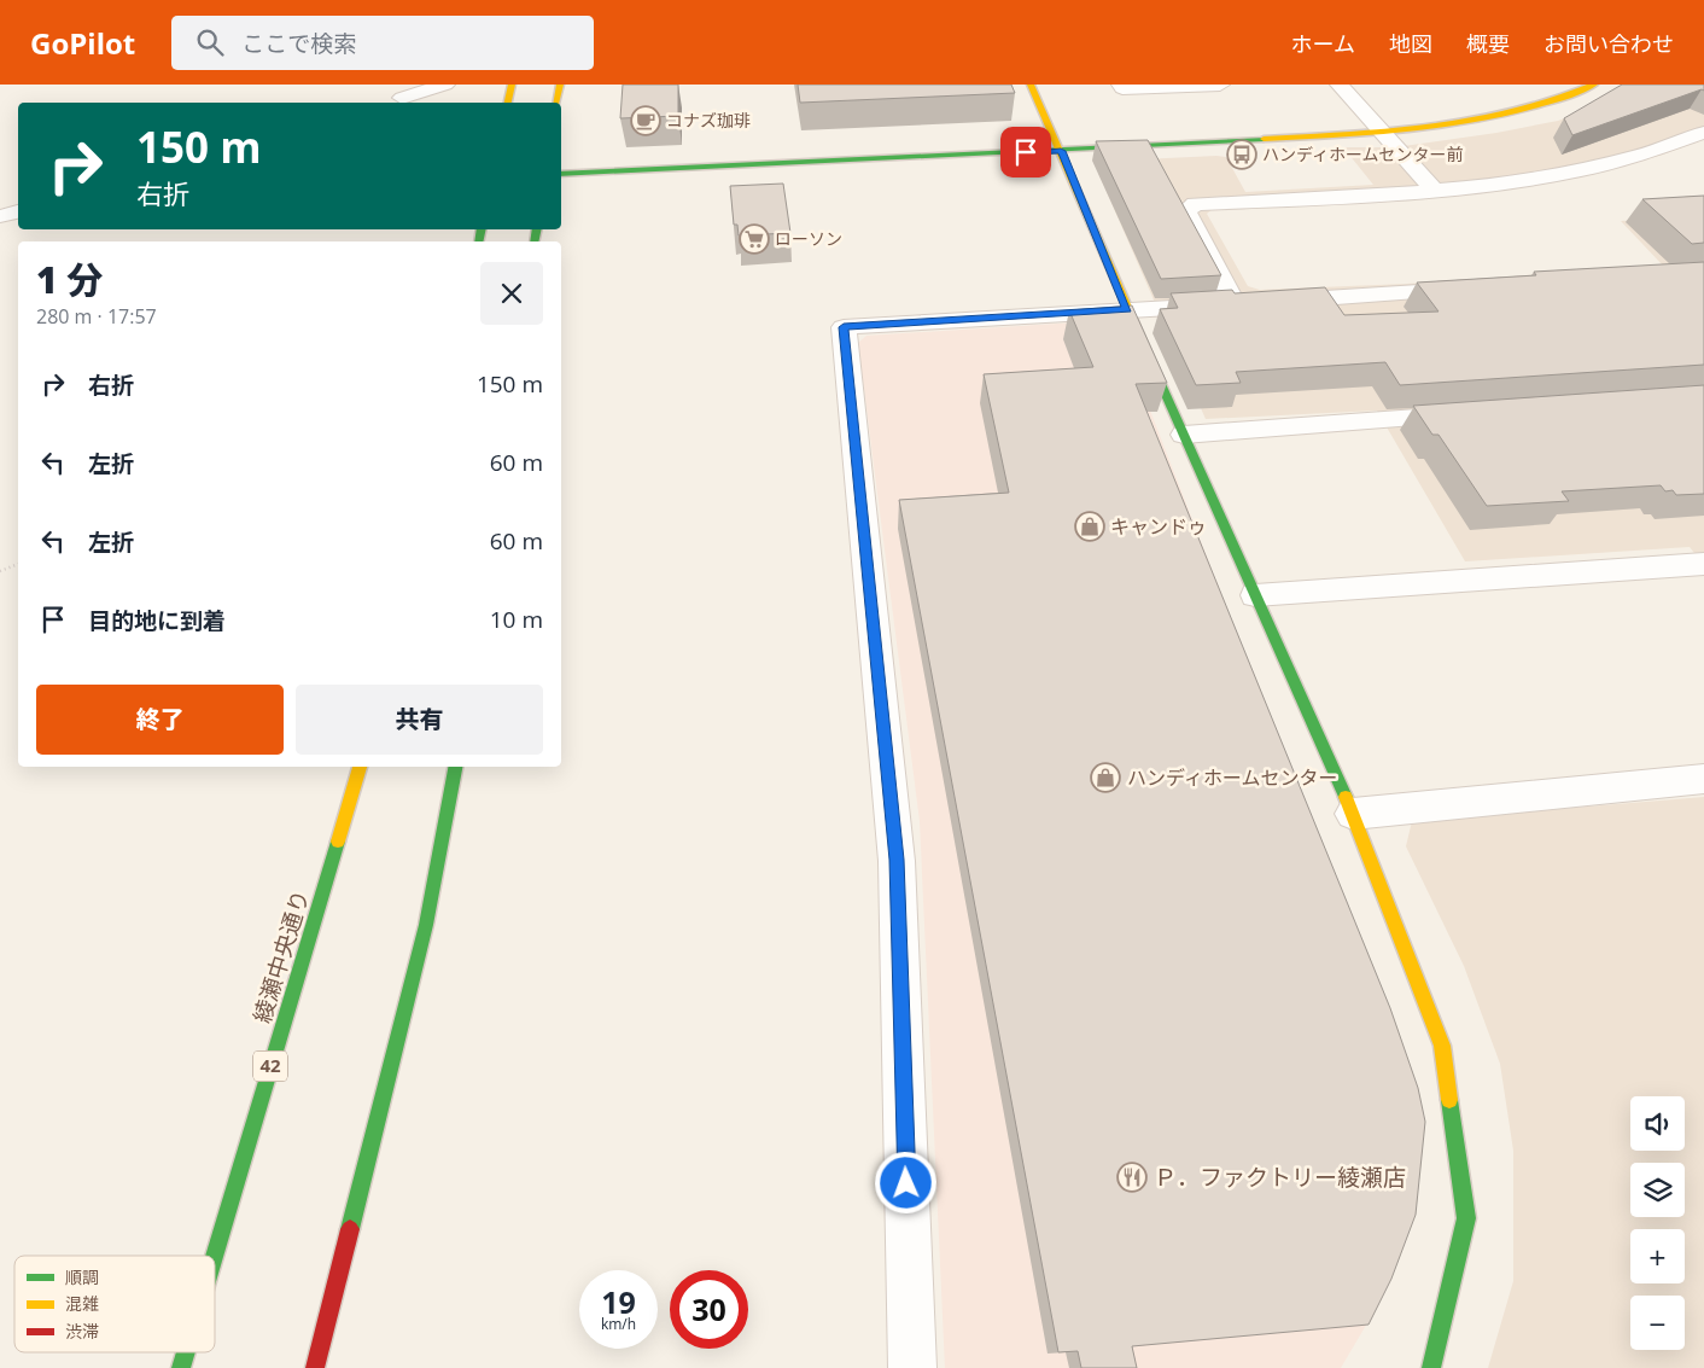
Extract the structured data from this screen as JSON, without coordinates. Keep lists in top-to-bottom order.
{
  "streets": {
    "street": ["綾瀬中央通り", "42"]
  },
  "places": {
    "cafe": ["コナズ珈琲"],
    "bus stop": ["ハンディホームセンター前"],
    "supermarket": ["ローソン"],
    "shop": ["キャンドゥ", "ハンディホームセンター"],
    "restaurant": ["Ｐ．ファクトリー綾瀬店"]
  },
  "legend": ["順調", "混雑", "渋滞"],
  "page": {
    "header": "GoPilot",
    "search": "ここで検索",
    "nav": [
      "ホーム",
      "地図",
      "概要",
      "お問い合わせ"
    ],
    "turn": ["150 m", "右折"],
    "heading": ["1 分", "280 m · 17:57"],
    "list": [
      {
        "name": "右折",
        "value": "150 m"
      },
      {
        "name": "左折",
        "value": "60 m"
      },
      {
        "name": "左折",
        "value": "60 m"
      },
      {
        "name": "目的地に到着",
        "value": "10 m"
      }
    ],
    "buttons": ["終了", "共有"],
    "map_buttons": ["+", "−"],
    "speed": "19 km/h",
    "limit": "30"
  }
}
